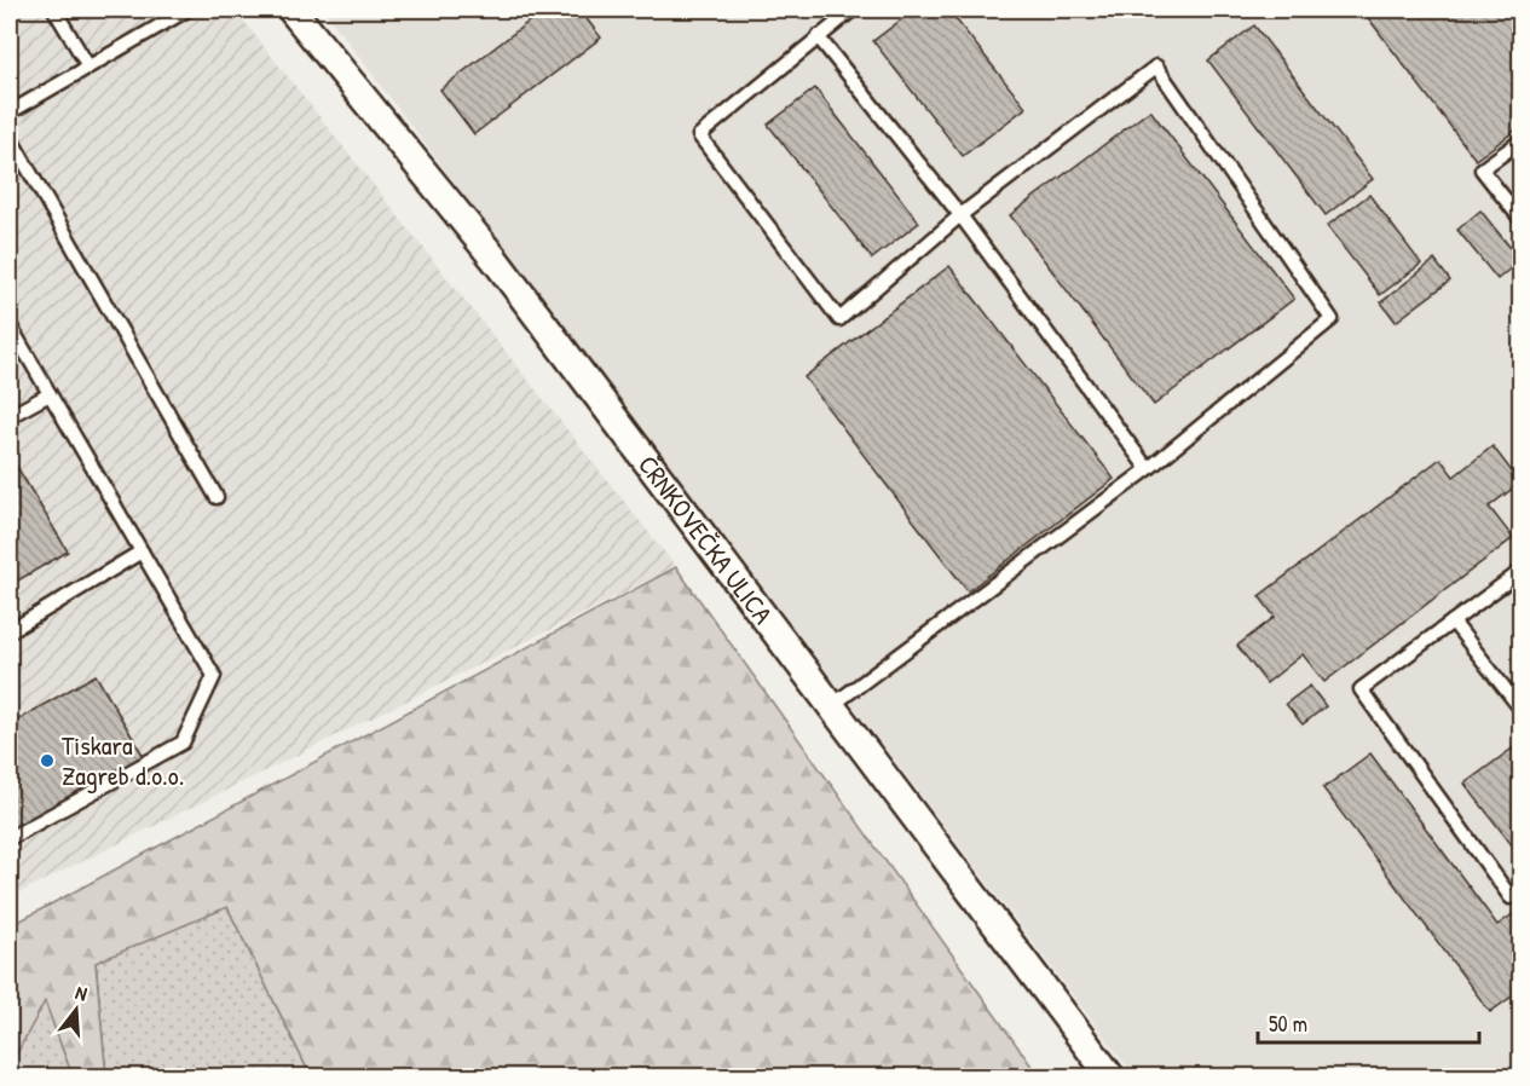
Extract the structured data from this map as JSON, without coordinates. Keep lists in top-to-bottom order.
{
  "streets": {
    "street": ["ČRNKOVEČKA ULICA"]
  },
  "places": ["Tiskara Zagreb d.o.o."],
  "scale_bar": "50 m",
  "north": "top"
}
